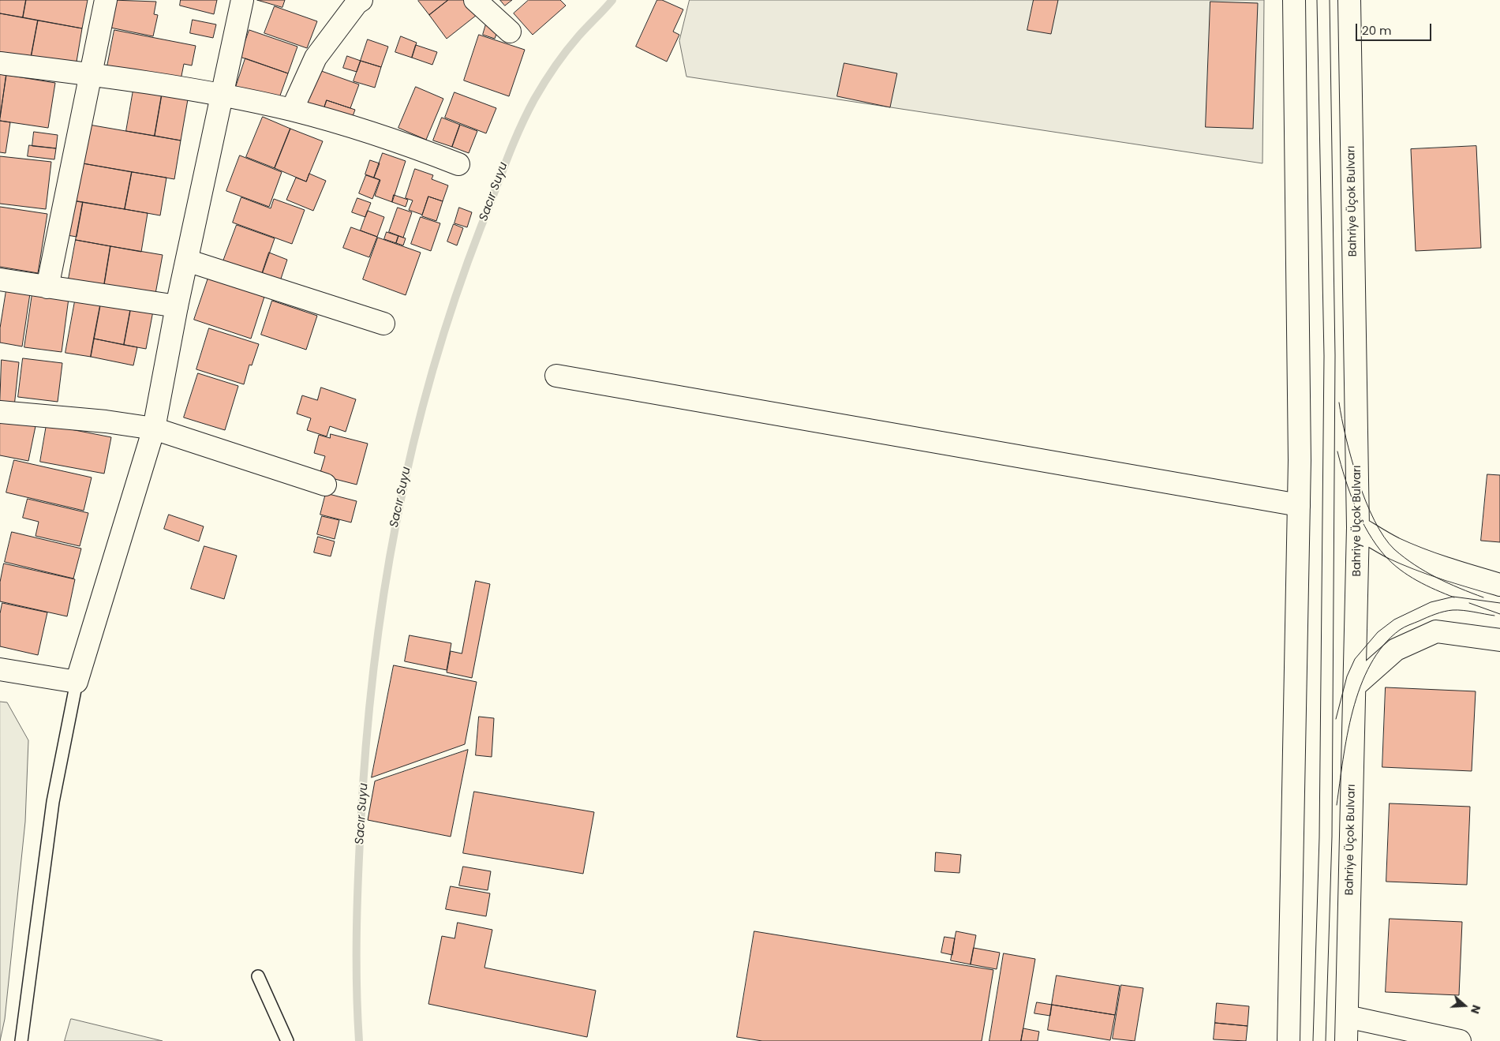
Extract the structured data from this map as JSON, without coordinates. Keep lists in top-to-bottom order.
{
  "streets": {
    "street": ["Bahriye Üçok Bulvarı"]
  },
  "water": ["Sacır Suyu"],
  "scale_bar": "20 m",
  "north": "right"
}
